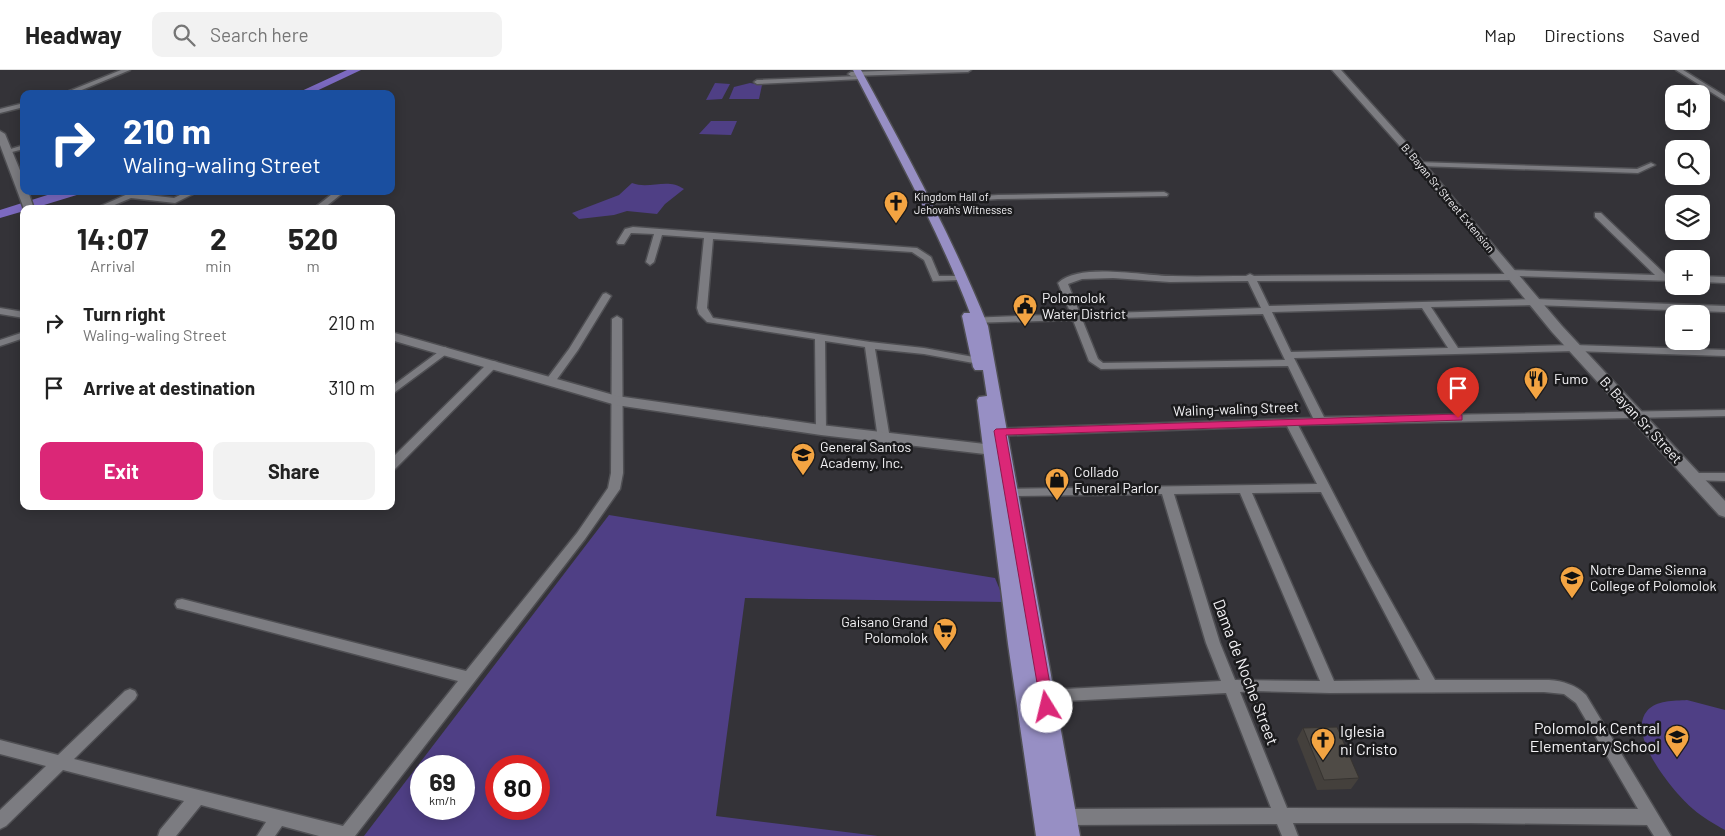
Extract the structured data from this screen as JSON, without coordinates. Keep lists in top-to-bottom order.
{
  "streets": {
    "street": [
      "B. Bayan Sr. Street Extension",
      "Waling-waling Street",
      "B. Bayan Sr. Street",
      "Dama de Noche Street"
    ]
  },
  "crossings": [
    ["B. Bayan Sr. Street Extension", "B. Bayan Sr. Street"],
    ["Waling-waling Street", "B. Bayan Sr. Street"]
  ],
  "places": {
    "church": ["Kingdom Hall of Jehovah's Witnesses", "Iglesia ni Cristo"],
    "public building": ["Polomolok Water District"],
    "restaurant": ["Fumo"],
    "school or university": ["General Santos Academy, Inc.", "Notre Dame Sienna College of Polomolok", "Polomolok Central Elementary School"],
    "shop": ["Collado Funeral Parlor"],
    "supermarket": ["Gaisano Grand Polomolok"]
  },
  "page": {
    "header": "Headway",
    "search": "Search here",
    "nav": ["Map", "Directions", "Saved"],
    "map_buttons": ["+", "−"],
    "turn": ["210 m", "Waling-waling Street"],
    "eta": [
      "14:07",
      "Arrival",
      "2",
      "min",
      "520",
      "m"
    ],
    "list": [
      {
        "name": "Turn right",
        "note": "Waling-waling Street",
        "value": "210 m"
      },
      {
        "name": "Arrive at destination",
        "value": "310 m"
      }
    ],
    "buttons": ["Exit", "Share"],
    "speed": "69 km/h",
    "limit": "80"
  }
}
